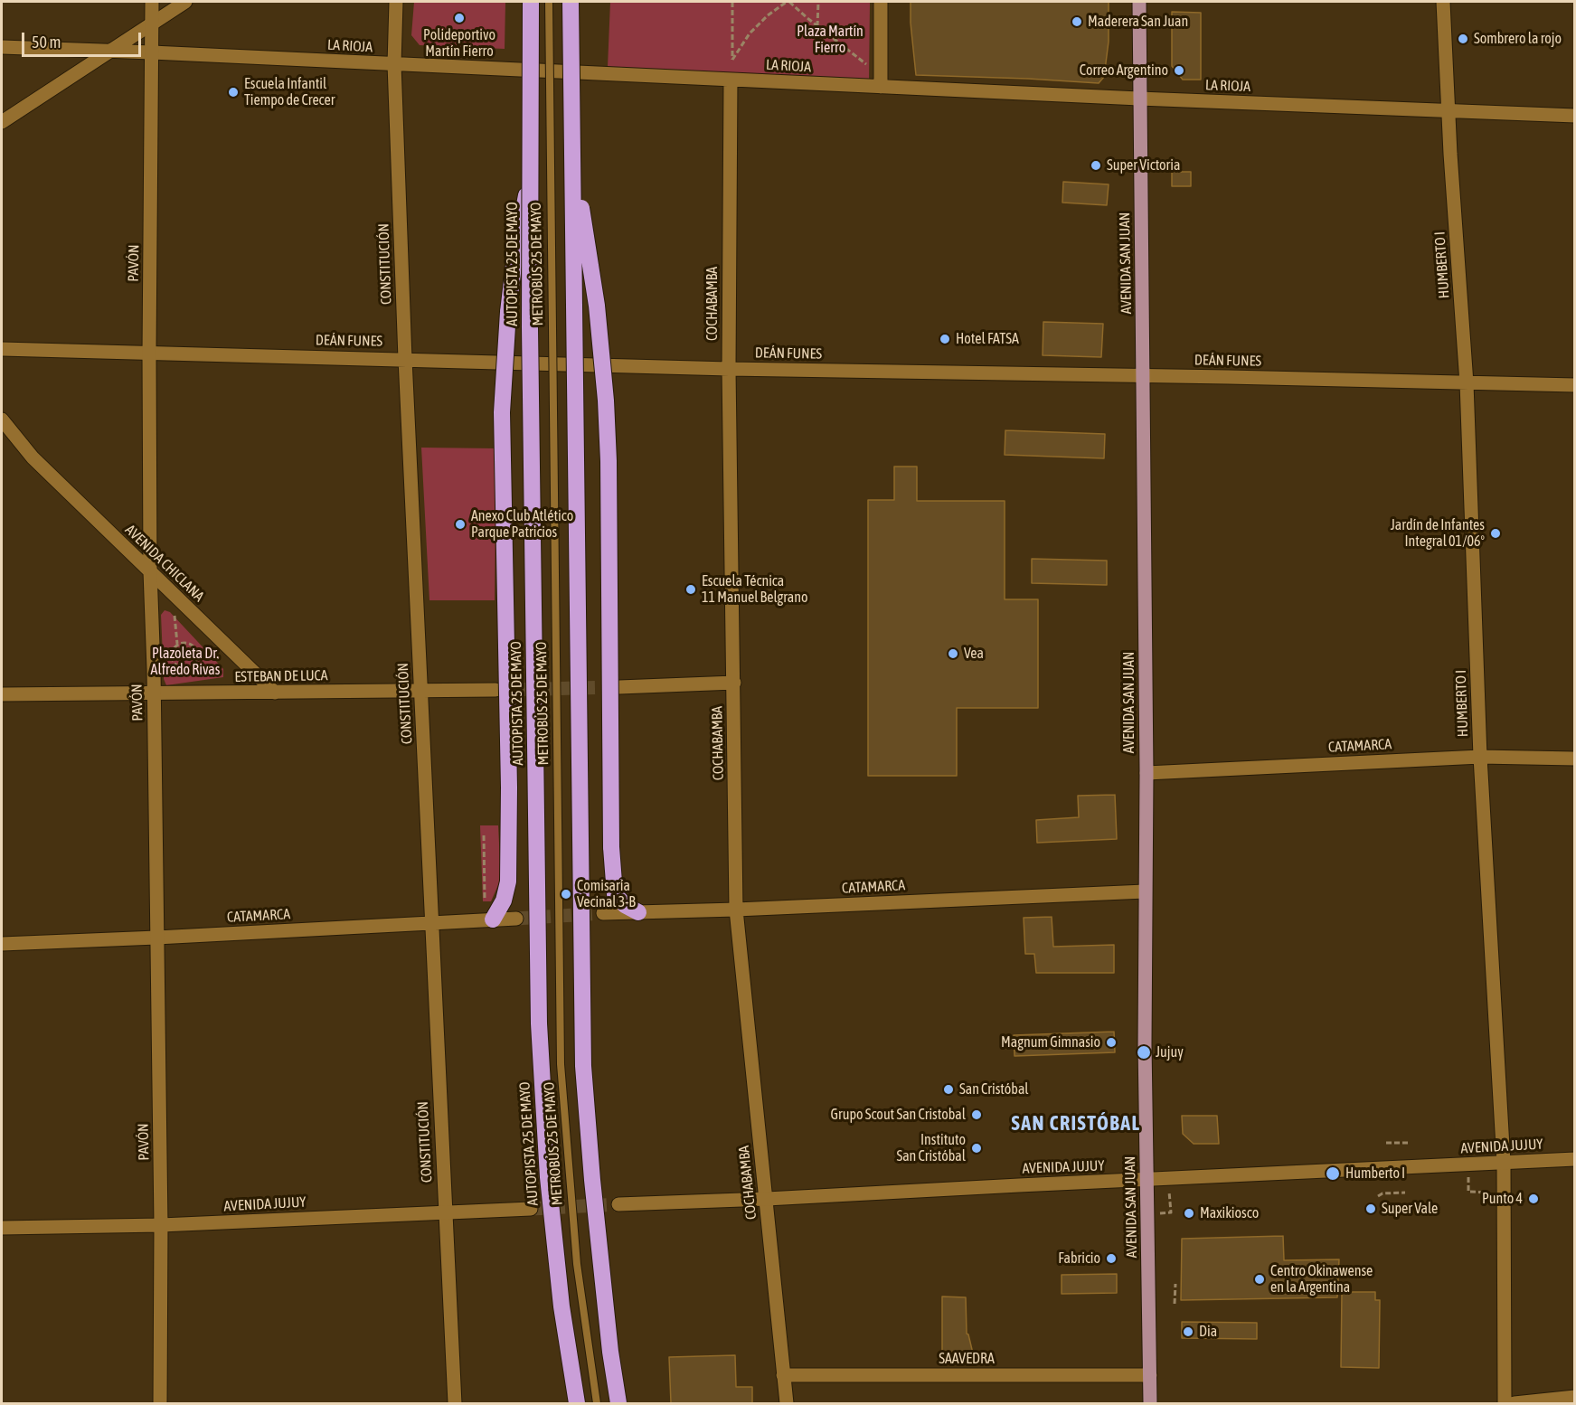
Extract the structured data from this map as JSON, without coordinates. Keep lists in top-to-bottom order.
{
  "streets": {
    "highway": ["AUTOPISTA 25 DE MAYO"],
    "main road": ["AVENIDA SAN JUAN"],
    "street": [
      "LA RIOJA",
      "PAVÓN",
      "CONSTITUCIÓN",
      "HUMBERTO I",
      "COCHABAMBA",
      "DEÁN FUNES",
      "AVENIDA CHICLANA",
      "ESTEBAN DE LUCA",
      "CATAMARCA",
      "AVENIDA JUJUY",
      "SAAVEDRA"
    ],
    "lane": ["METROBÚS 25 DE MAYO"]
  },
  "crossings": [
    ["LA RIOJA", "PAVÓN"],
    ["LA RIOJA", "AVENIDA SAN JUAN"],
    ["LA RIOJA", "CONSTITUCIÓN"],
    ["LA RIOJA", "HUMBERTO I"],
    ["LA RIOJA", "COCHABAMBA"],
    ["PAVÓN", "DEÁN FUNES"],
    ["PAVÓN", "AVENIDA CHICLANA"],
    ["PAVÓN", "ESTEBAN DE LUCA"],
    ["PAVÓN", "CATAMARCA"],
    ["PAVÓN", "AVENIDA JUJUY"],
    ["AVENIDA SAN JUAN", "DEÁN FUNES"],
    ["AVENIDA SAN JUAN", "CATAMARCA"],
    ["AVENIDA SAN JUAN", "AVENIDA JUJUY"],
    ["AVENIDA SAN JUAN", "SAAVEDRA"],
    ["CONSTITUCIÓN", "DEÁN FUNES"],
    ["CONSTITUCIÓN", "ESTEBAN DE LUCA"],
    ["CONSTITUCIÓN", "CATAMARCA"],
    ["CONSTITUCIÓN", "AVENIDA JUJUY"],
    ["HUMBERTO I", "DEÁN FUNES"],
    ["HUMBERTO I", "CATAMARCA"],
    ["HUMBERTO I", "AVENIDA JUJUY"],
    ["COCHABAMBA", "DEÁN FUNES"],
    ["COCHABAMBA", "CATAMARCA"],
    ["COCHABAMBA", "AVENIDA JUJUY"],
    ["COCHABAMBA", "SAAVEDRA"],
    ["AVENIDA CHICLANA", "ESTEBAN DE LUCA"]
  ],
  "districts": ["SAN CRISTÓBAL"],
  "parks": ["Plaza Martín Fierro", "Plazoleta Dr. Alfredo Rivas"],
  "places": [
    "Polideportivo Martín Fierro",
    "Maderera San Juan",
    "Sombrero la rojo",
    "Correo Argentino",
    "Escuela Infantil Tiempo de Crecer",
    "Super Victoria",
    "Hotel FATSA",
    "Anexo Club Atlético Parque Patricios",
    "Jardín de Infantes Integral 01/06°",
    "Escuela Técnica 11 Manuel Belgrano",
    "Vea",
    "Comisaría Vecinal 3-B",
    "Magnum Gimnasio",
    "Jujuy",
    "San Cristóbal",
    "Grupo Scout San Cristobal",
    "Instituto San Cristóbal",
    "Humberto I",
    "Punto 4",
    "Super Vale",
    "Maxikiosco",
    "Fabricio",
    "Centro Okinawense en la Argentina",
    "Dia"
  ],
  "scale_bar": "50 m"
}
